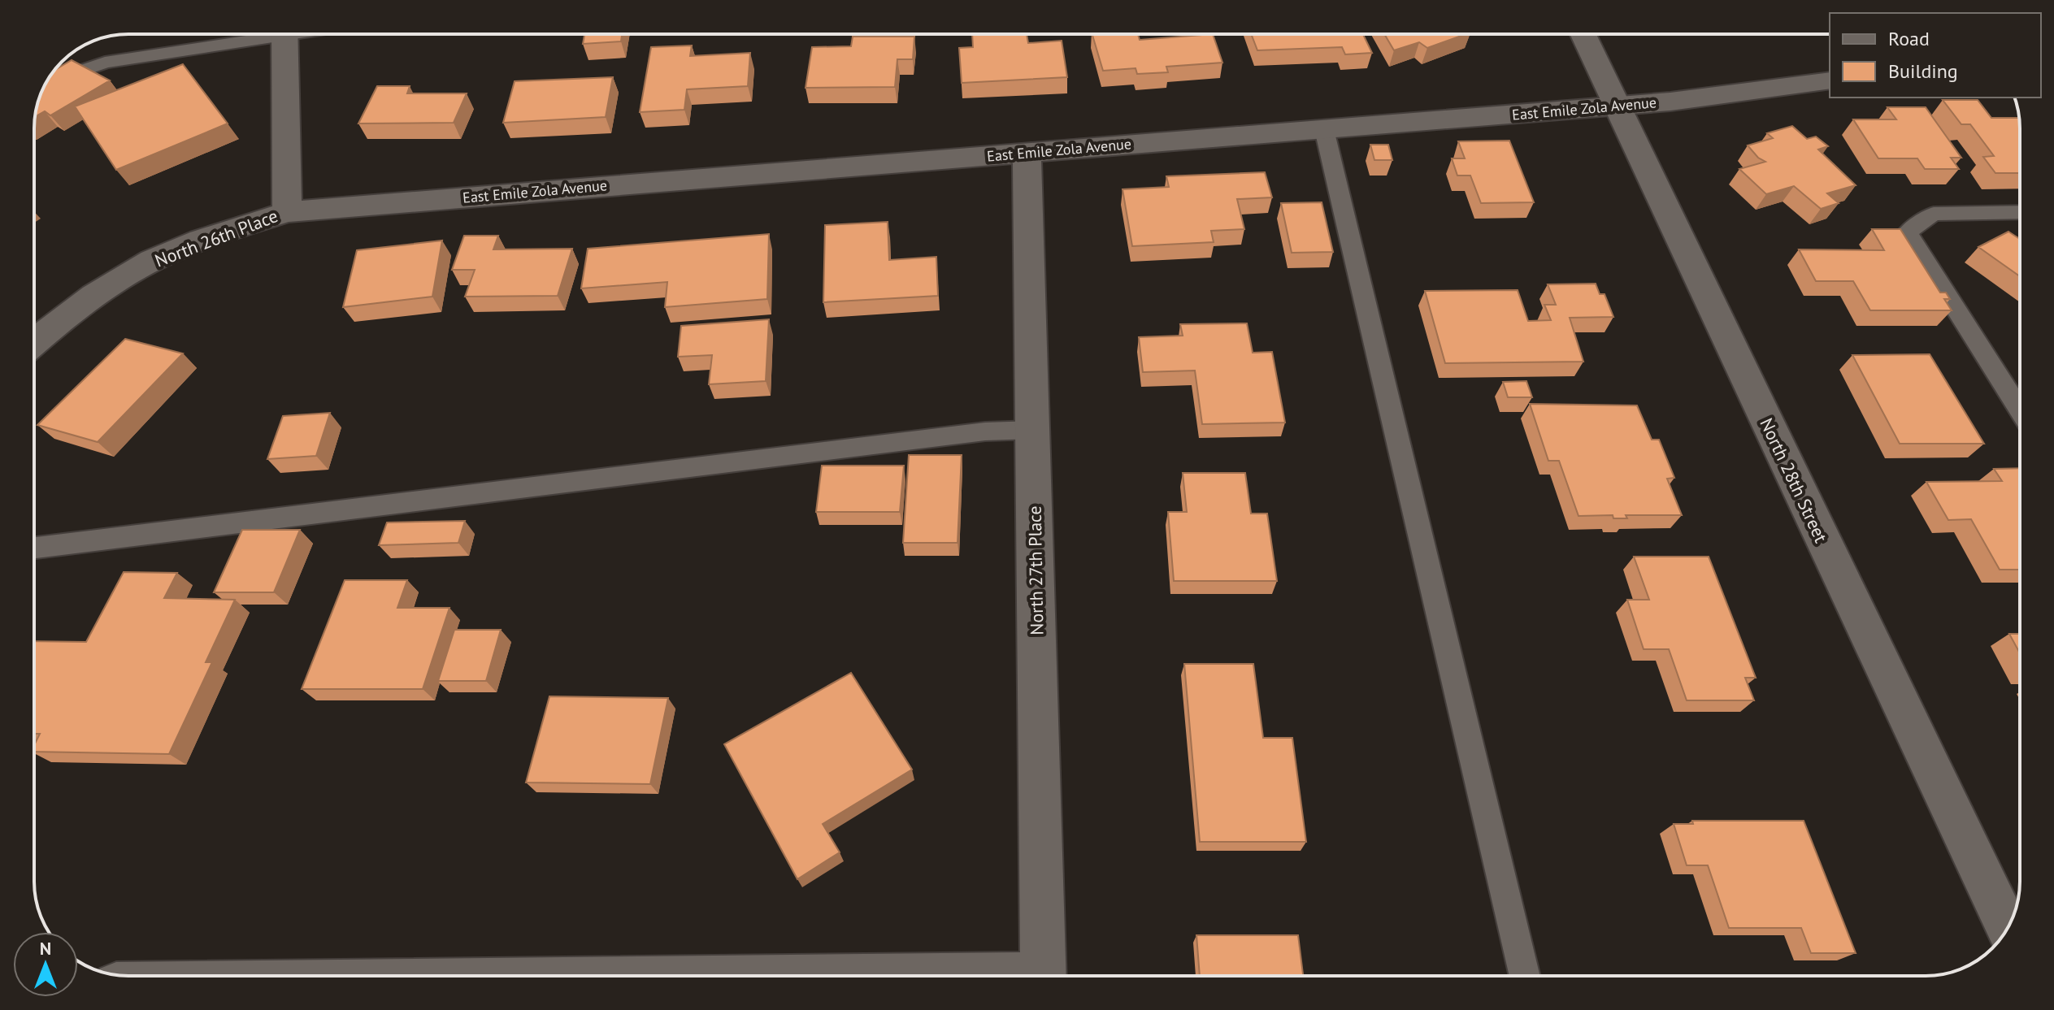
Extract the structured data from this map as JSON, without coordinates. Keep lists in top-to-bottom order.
{
  "streets": {
    "street": [
      "East Emile Zola Avenue",
      "North 26th Place",
      "North 28th Street",
      "North 27th Place"
    ]
  },
  "crossings": [
    ["East Emile Zola Avenue", "North 26th Place"],
    ["East Emile Zola Avenue", "North 28th Street"],
    ["East Emile Zola Avenue", "North 27th Place"]
  ],
  "legend": ["Road", "Building"],
  "north": "top"
}
